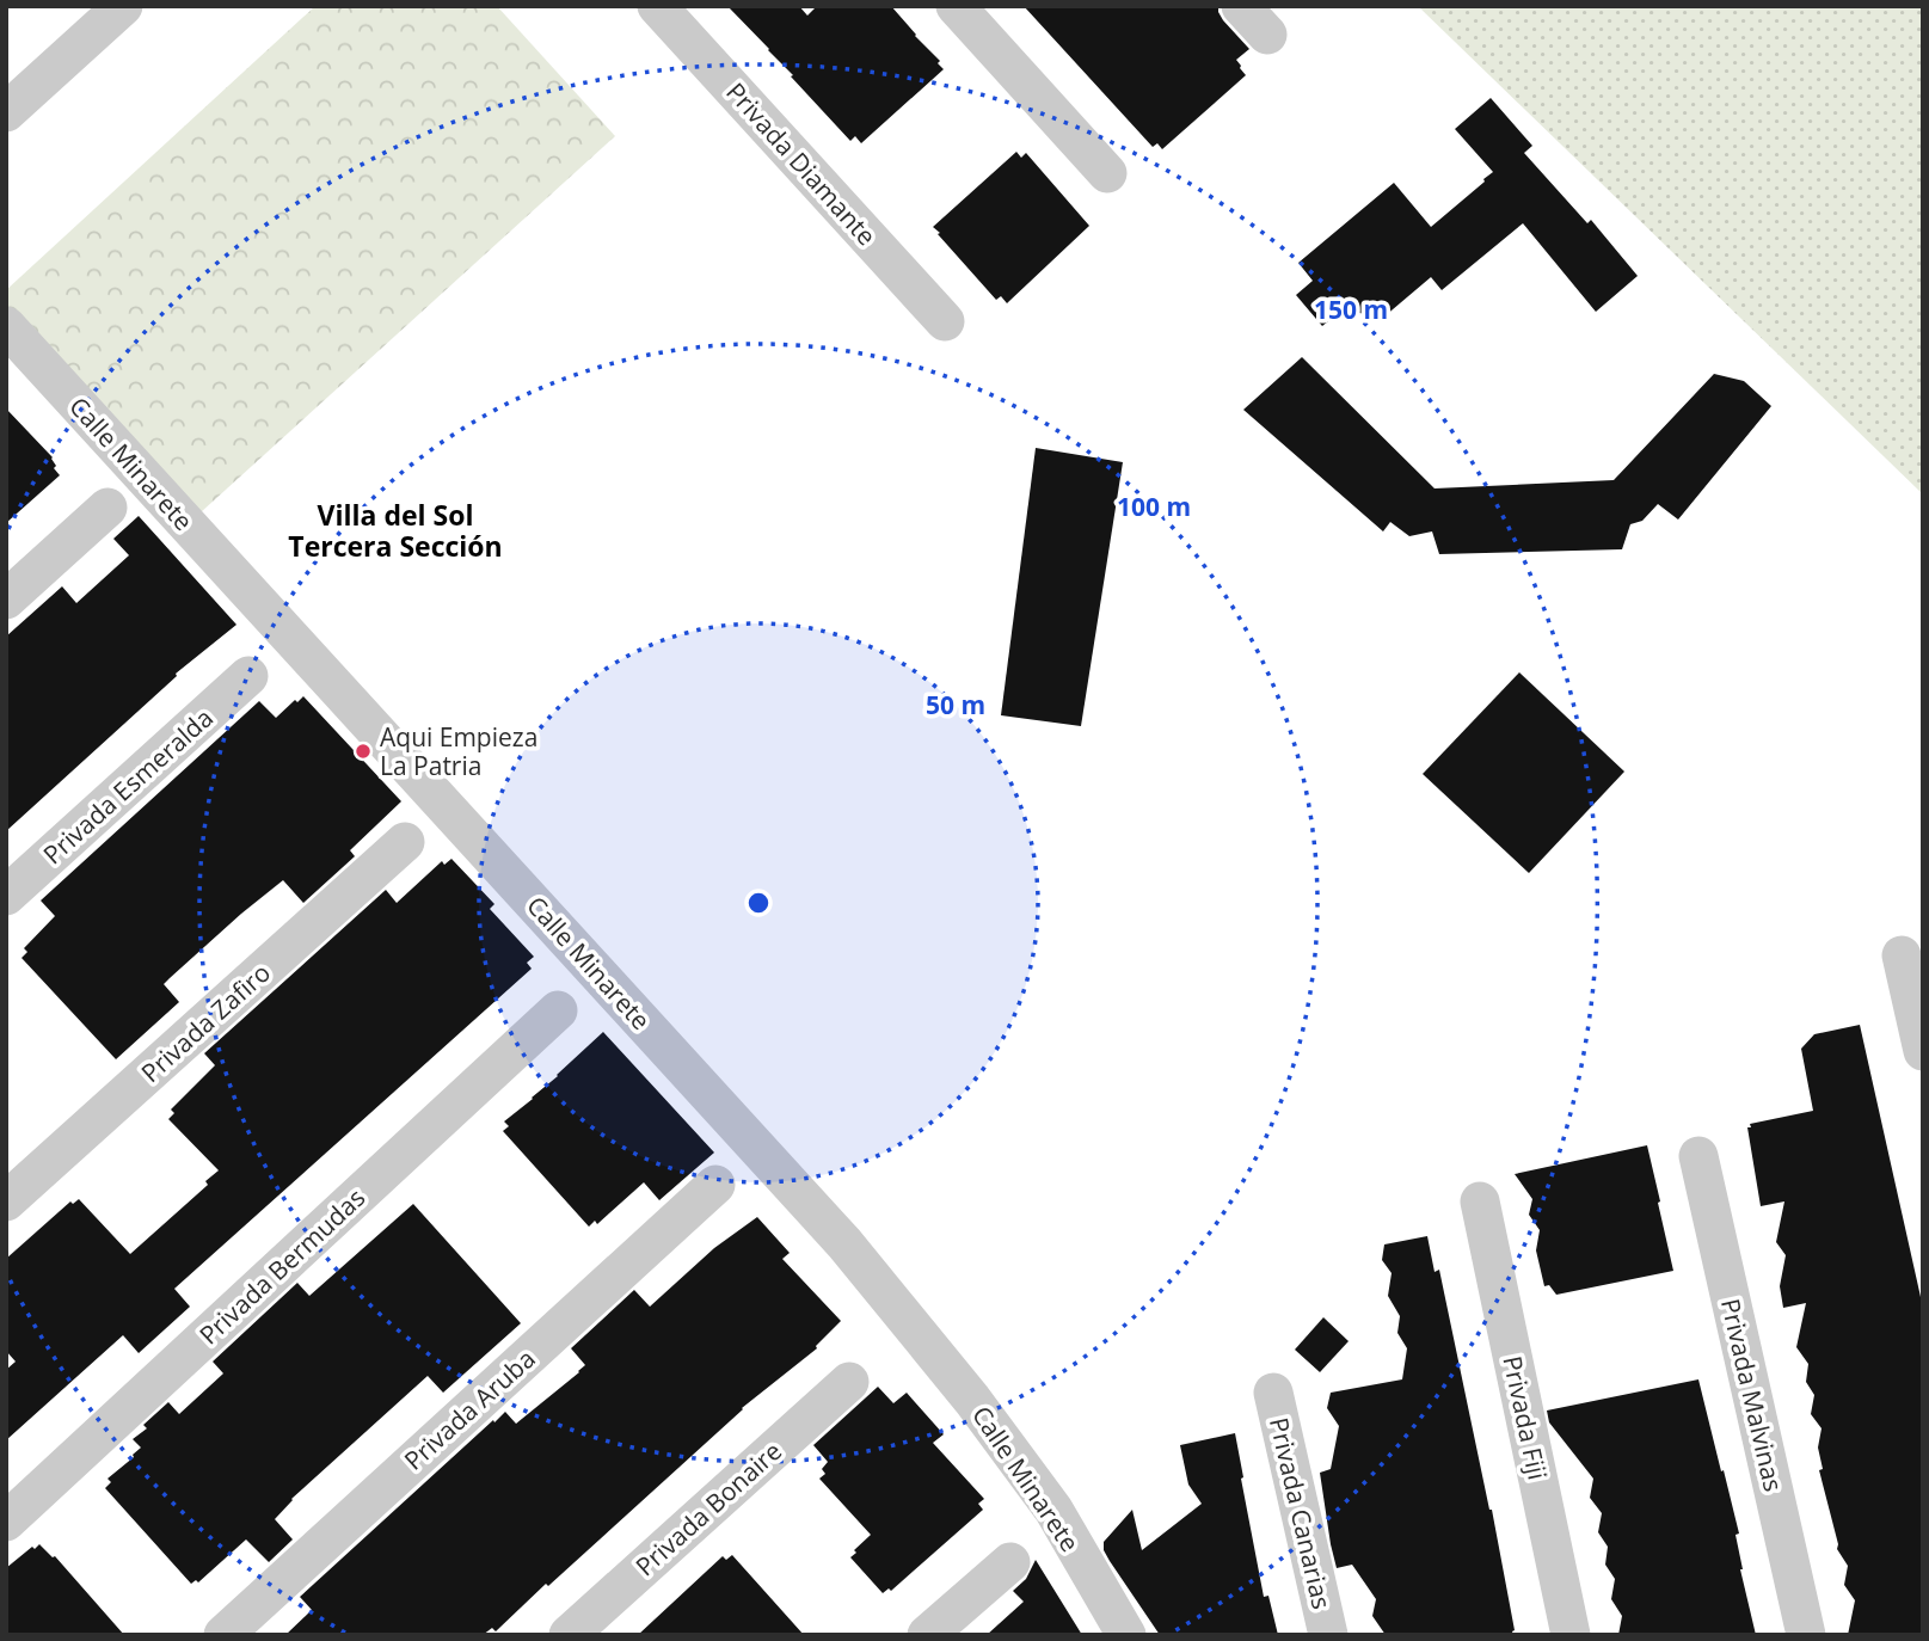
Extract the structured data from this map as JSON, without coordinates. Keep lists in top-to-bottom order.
{
  "streets": {
    "street": [
      "Privada Diamante",
      "Calle Minarete",
      "Privada Esmeralda",
      "Privada Zafiro",
      "Privada Bermudas",
      "Privada Malvinas",
      "Privada Aruba",
      "Privada Fiji",
      "Privada Bonaire",
      "Privada Canarias"
    ]
  },
  "districts": ["Villa del Sol Tercera Sección"],
  "places": ["Aqui Empieza La Patria"],
  "rings": ["150 m", "100 m", "50 m"]
}
